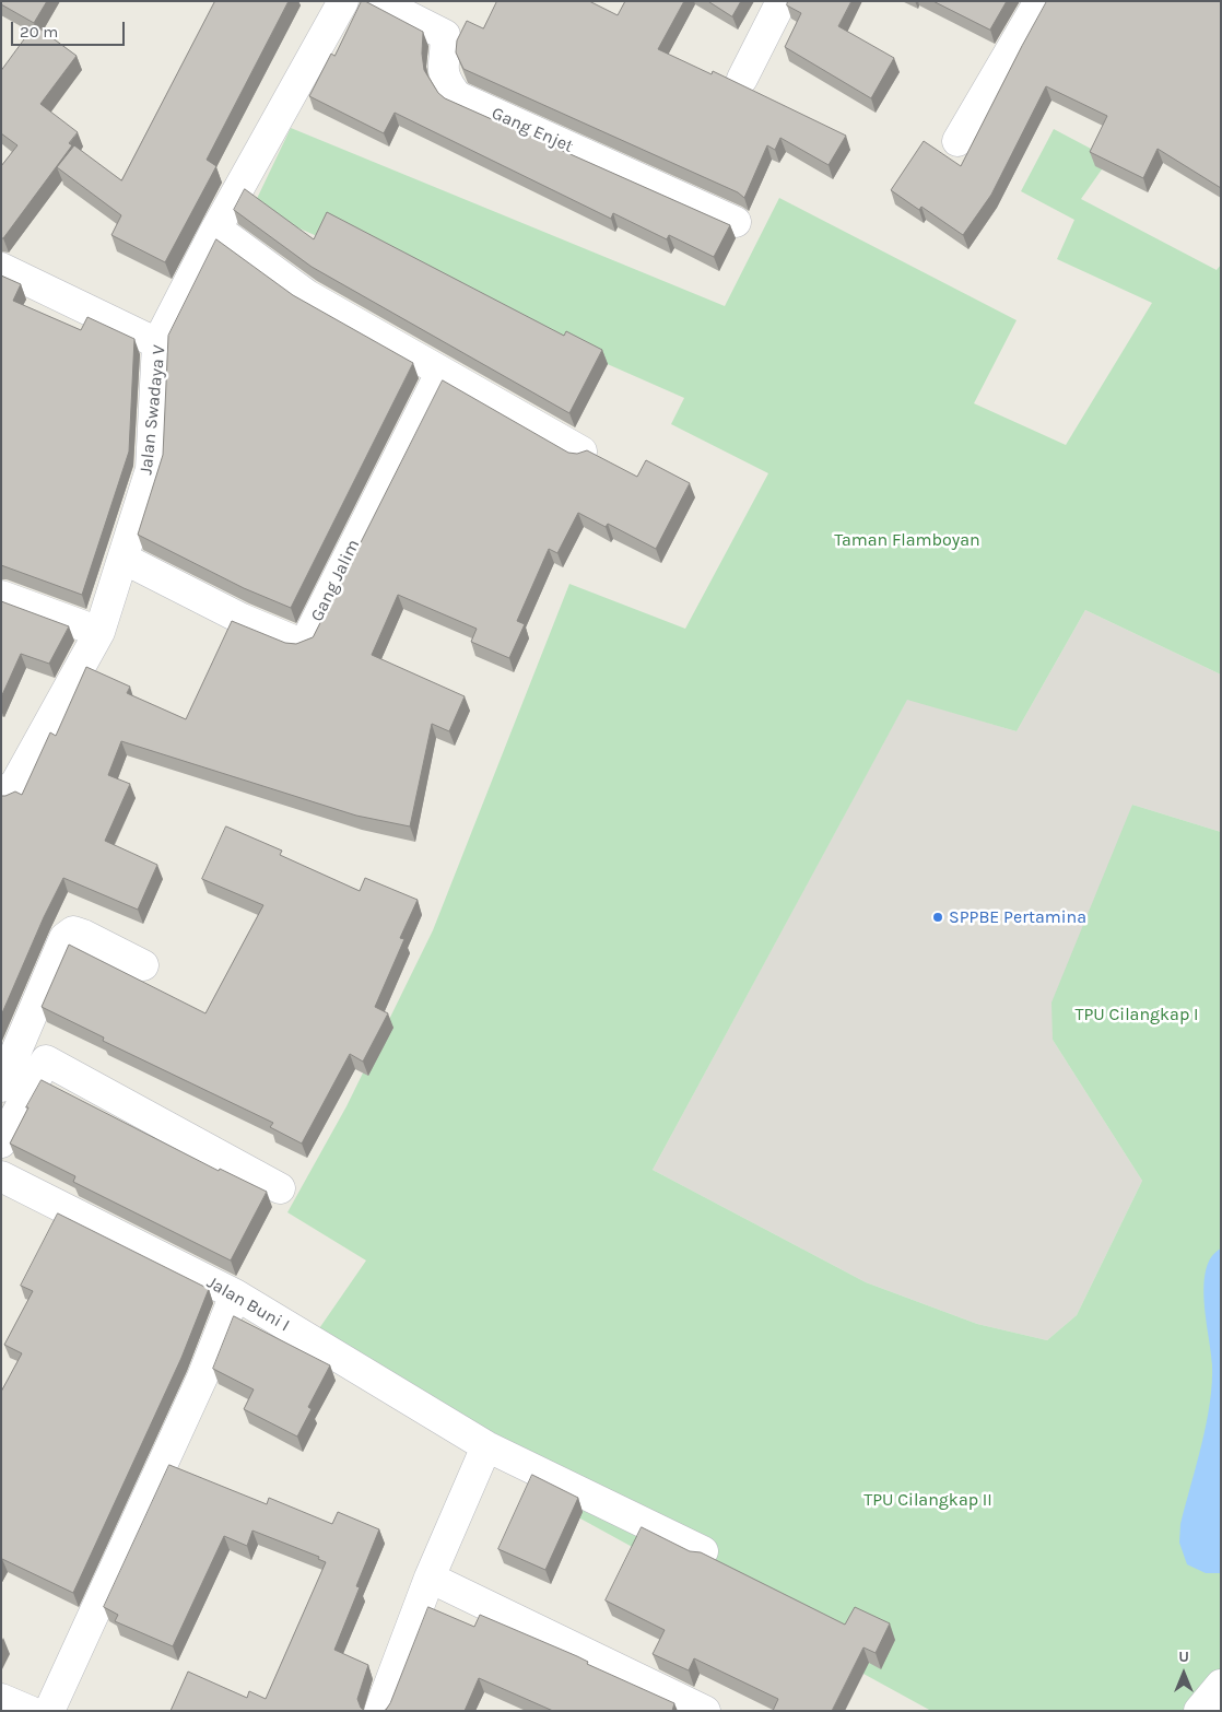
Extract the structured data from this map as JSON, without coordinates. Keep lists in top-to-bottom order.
{
  "streets": {
    "street": [
      "Gang Enjet",
      "Jalan Swadaya V",
      "Gang Jalim",
      "Jalan Buni I"
    ]
  },
  "crossings": [
    ["Jalan Swadaya V", "Gang Jalim"]
  ],
  "parks": ["Taman Flamboyan", "TPU Cilangkap I", "TPU Cilangkap II"],
  "places": ["SPPBE Pertamina"],
  "scale_bar": "20 m",
  "north": "top"
}
